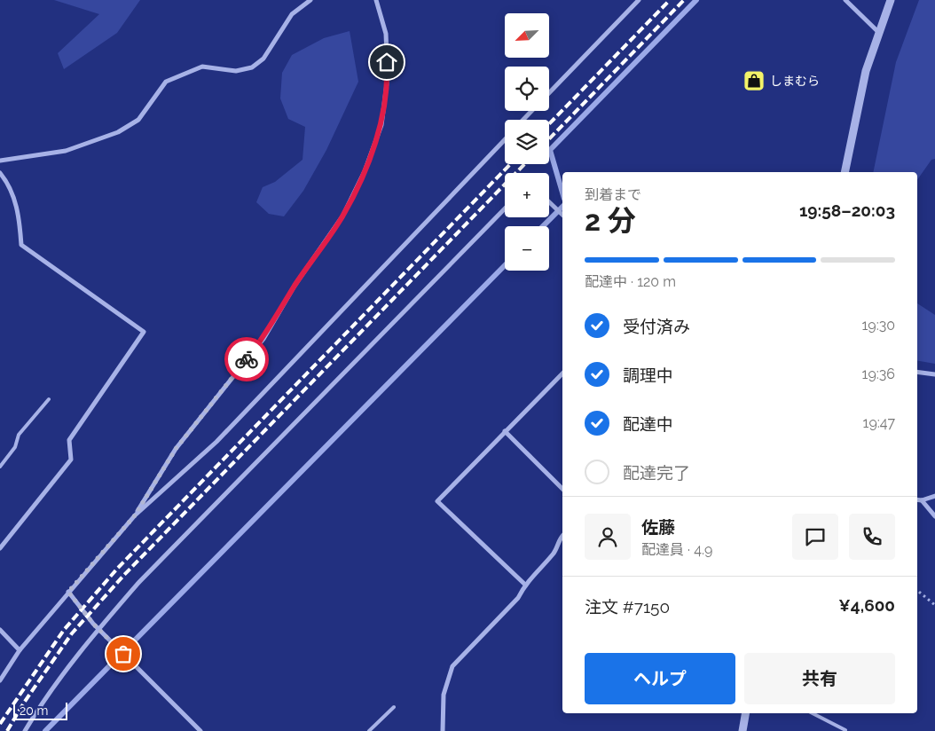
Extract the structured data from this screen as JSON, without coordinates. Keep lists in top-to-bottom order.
{
  "places": {
    "shop": ["しまむら"]
  },
  "scale_bar": "20 m",
  "north": "bottom left",
  "page": {
    "map_buttons": ["+", "−"],
    "heading": ["2 分", "到着まで", "19:58–20:03"],
    "panel": [
      "佐藤",
      "配達員 · 4.9",
      "注文 #7150",
      "¥4,600"
    ],
    "bar": "配達中 · 120 m",
    "list": [
      ["受付済み", "19:30"],
      ["調理中", "19:36"],
      ["配達中", "19:47"],
      "配達完了"
    ],
    "buttons": ["ヘルプ", "共有"],
    "scale": "20 m"
  }
}
